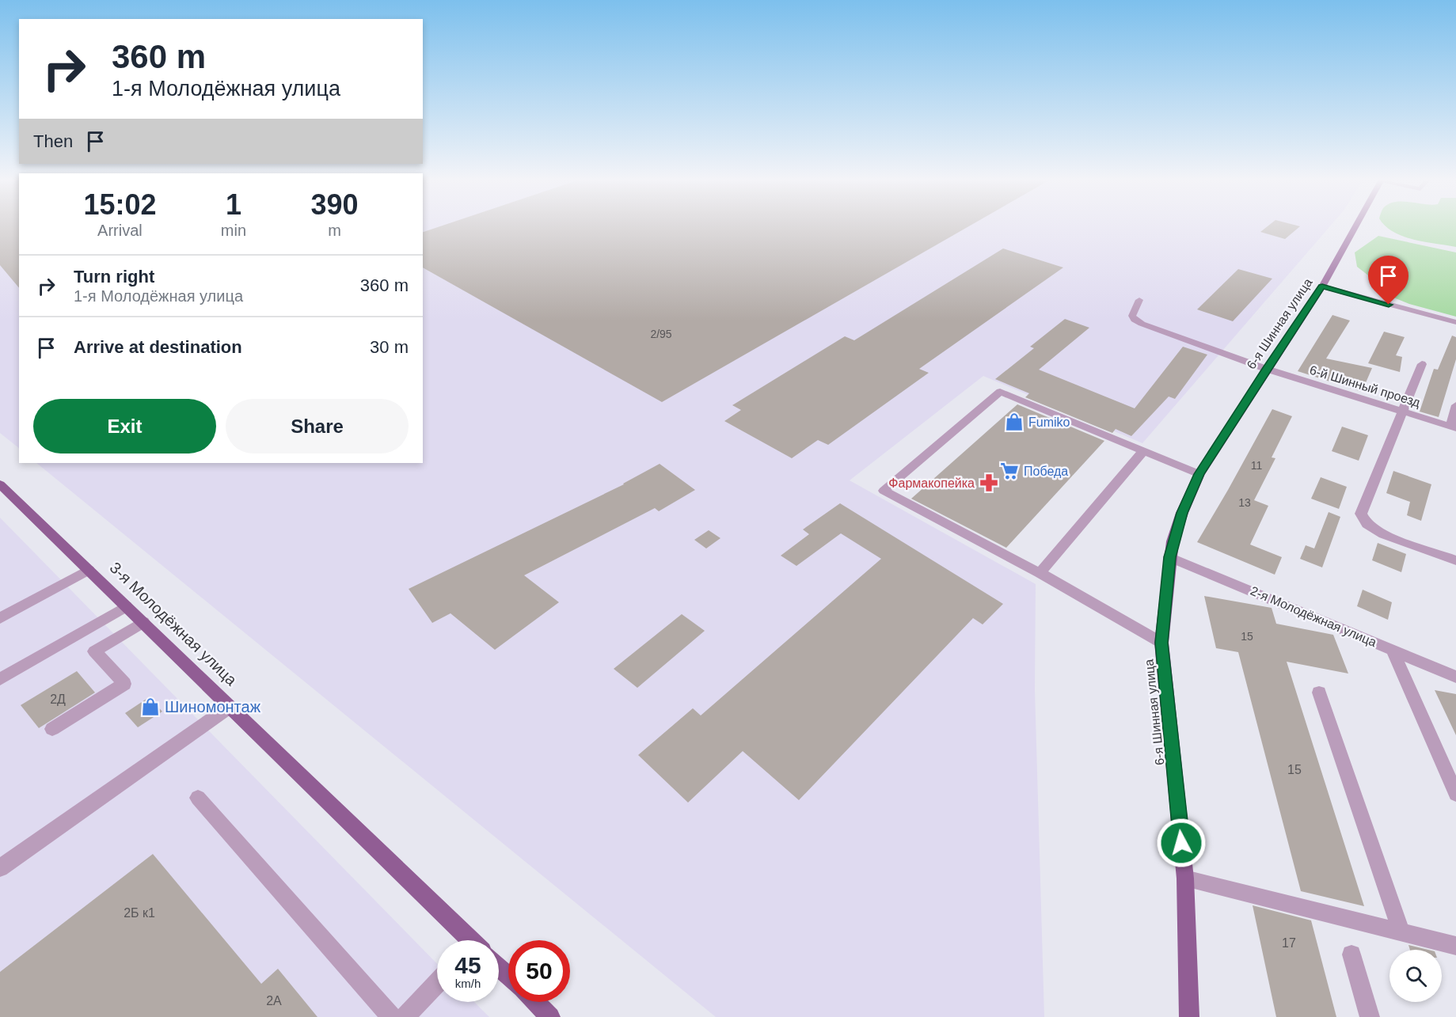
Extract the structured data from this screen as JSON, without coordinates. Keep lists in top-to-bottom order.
{
  "streets": {
    "main road": ["6-я Шинная улица", "3-я Молодёжная улица"],
    "lane": ["6-й Шинный проезд", "2-я Молодёжная улица"]
  },
  "crossings": [
    ["6-я Шинная улица", "6-й Шинный проезд"],
    ["6-я Шинная улица", "2-я Молодёжная улица"]
  ],
  "places": {
    "shop": ["Fumiko", "Шиномонтаж"],
    "supermarket": ["Победа"],
    "pharmacy": ["Фармакопейка"]
  },
  "house_numbers": [
    "2/95",
    "11",
    "13",
    "15",
    "2Д",
    "15",
    "2Б к1",
    "17",
    "2А"
  ],
  "page": {
    "turn": ["360 m", "1-я Молодёжная улица"],
    "then": "Then",
    "eta": [
      "15:02",
      "Arrival",
      "1",
      "min",
      "390",
      "m"
    ],
    "list": [
      {
        "name": "Turn right",
        "note": "1-я Молодёжная улица",
        "value": "360 m"
      },
      {
        "name": "Arrive at destination",
        "value": "30 m"
      }
    ],
    "buttons": ["Exit", "Share"],
    "speed": "45 km/h",
    "limit": "50"
  }
}
